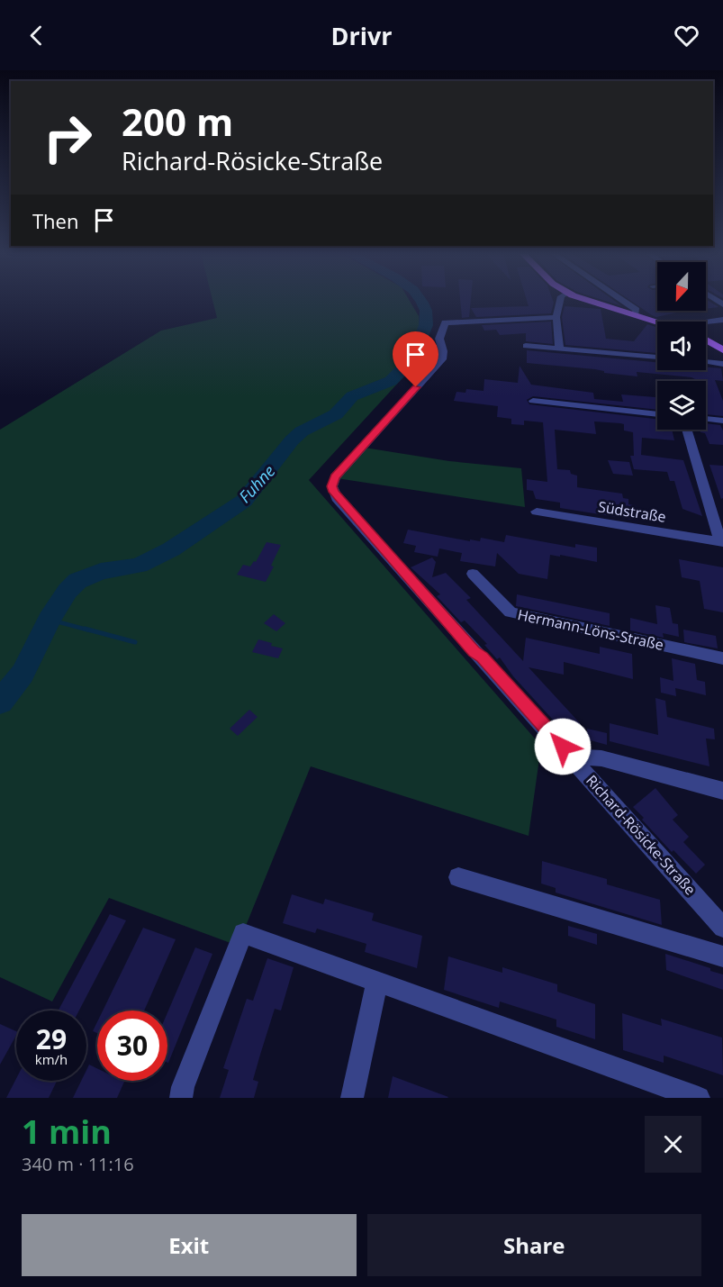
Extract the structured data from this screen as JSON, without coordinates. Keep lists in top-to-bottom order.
{
  "streets": {
    "street": ["Südstraße", "Hermann-Löns-Straße", "Richard-Rösicke-Straße"]
  },
  "water": ["Fuhne"],
  "north": "bottom",
  "page": {
    "header": "Drivr",
    "turn": ["200 m", "Richard-Rösicke-Straße"],
    "then": "Then",
    "speed": "29 km/h",
    "limit": "30",
    "heading": ["1 min", "340 m · 11:16"],
    "buttons": ["Exit", "Share"]
  }
}
